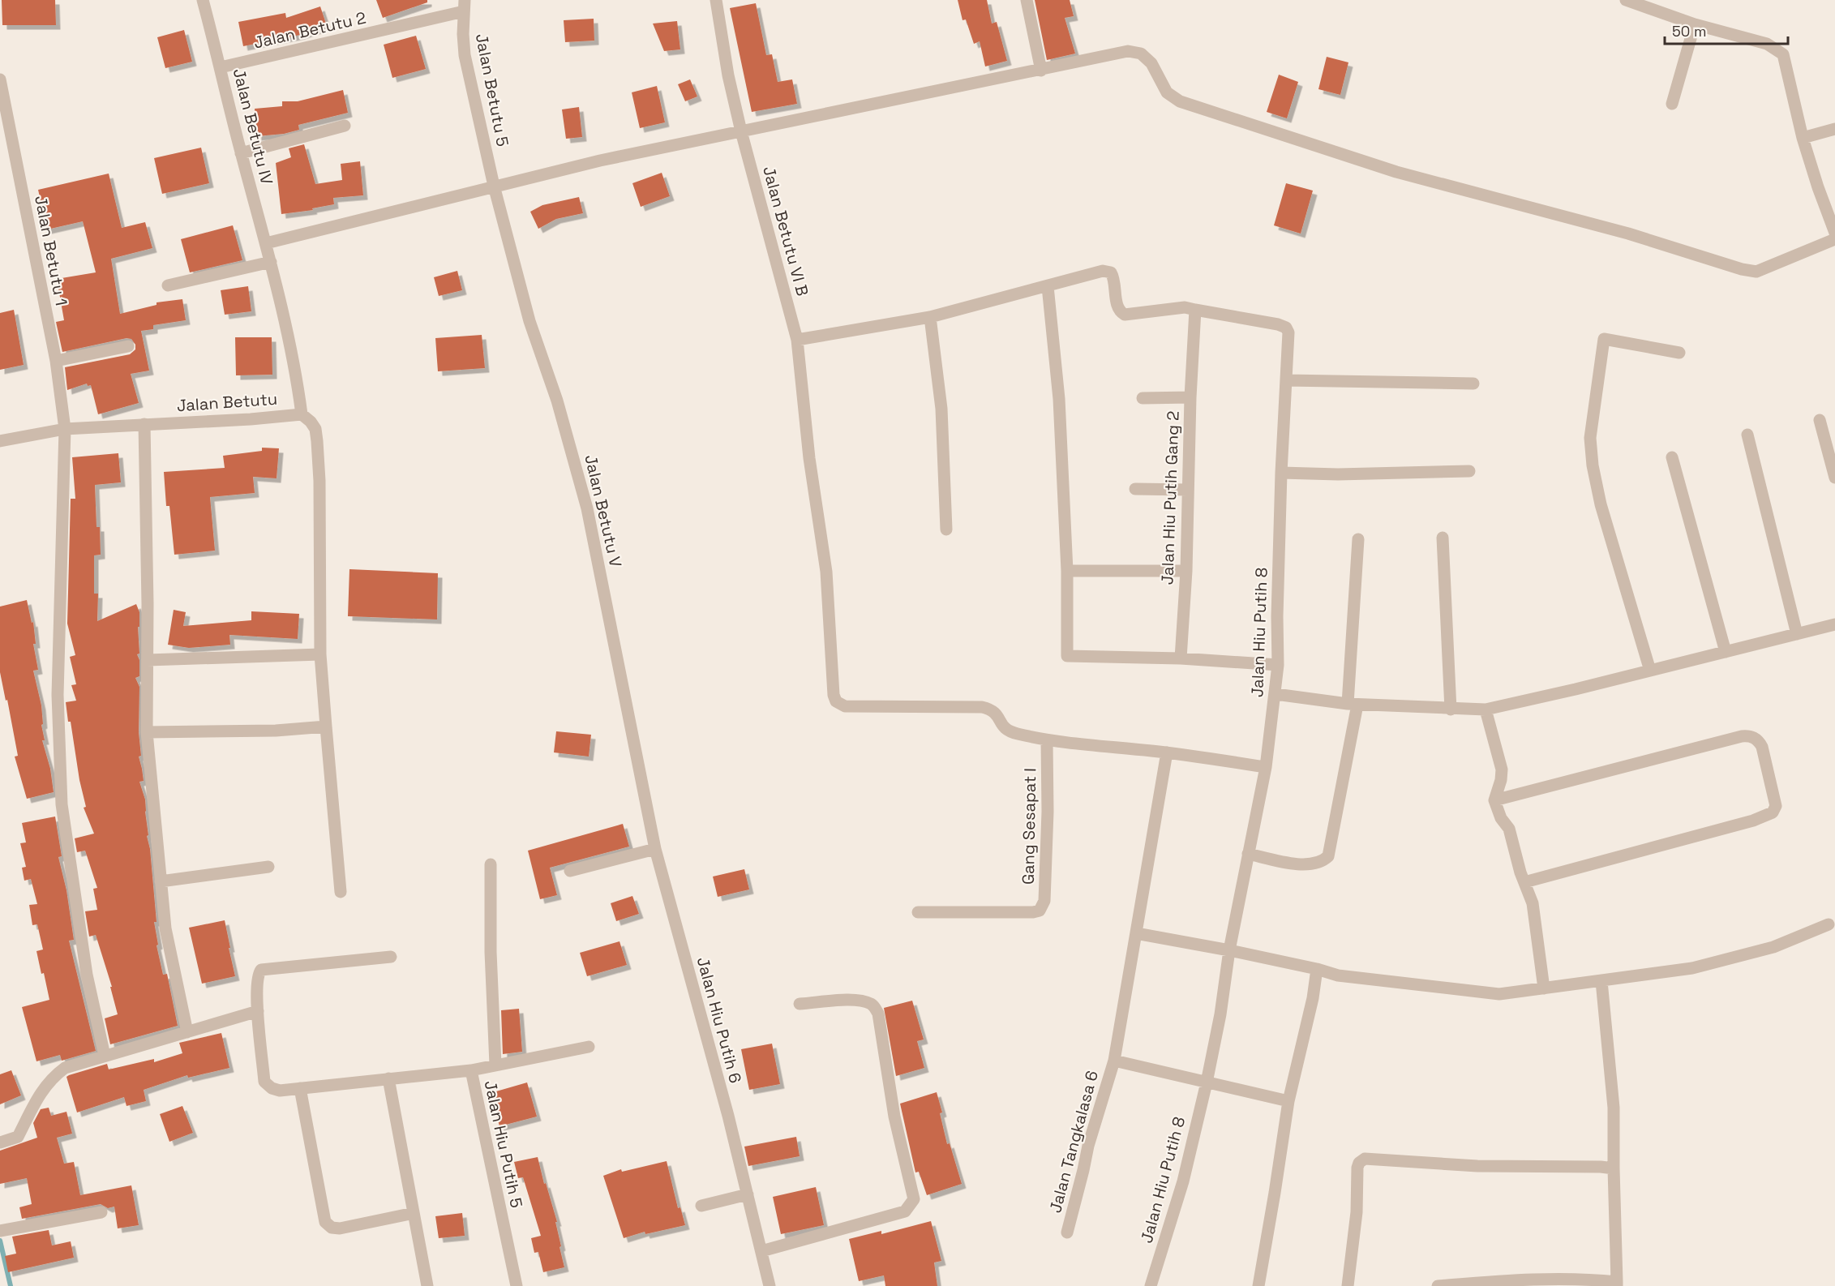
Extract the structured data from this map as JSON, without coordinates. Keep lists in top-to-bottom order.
{
  "streets": {
    "street": [
      "Jalan Betutu 2",
      "Jalan Betutu 5",
      "Jalan Betutu IV",
      "Jalan Betutu VI B",
      "Jalan Betutu 1",
      "Jalan Betutu",
      "Jalan Hiu Putih Gang 2",
      "Jalan Betutu V",
      "Jalan Hiu Putih 8",
      "Gang Sesapat I",
      "Jalan Hiu Putih 6",
      "Jalan Tangkalasa 6",
      "Jalan Hiu Putih 5"
    ]
  },
  "crossings": [
    ["Jalan Betutu 2", "Jalan Betutu 5"],
    ["Jalan Betutu 2", "Jalan Betutu IV"],
    ["Jalan Betutu 5", "Jalan Betutu V"],
    ["Jalan Betutu IV", "Jalan Betutu"],
    ["Jalan Betutu VI B", "Gang Sesapat I"],
    ["Jalan Betutu 1", "Jalan Betutu"],
    ["Jalan Hiu Putih Gang 2", "Jalan Hiu Putih 8"],
    ["Jalan Betutu V", "Jalan Hiu Putih 6"]
  ],
  "scale_bar": "50 m"
}
